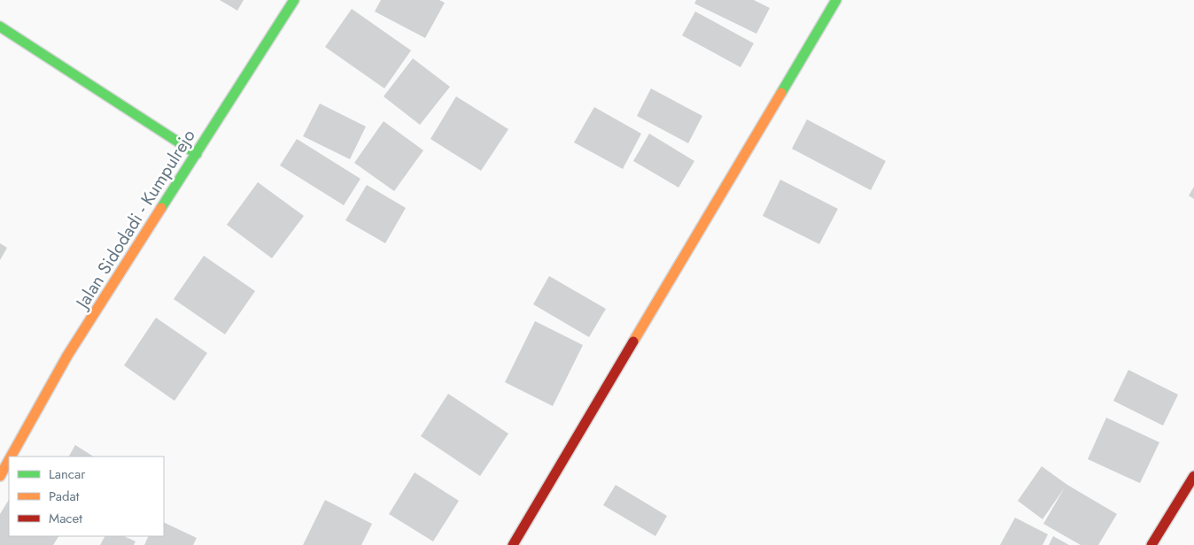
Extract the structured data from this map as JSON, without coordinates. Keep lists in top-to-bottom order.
{
  "streets": {
    "street": ["Jalan Sidodadi - Kumpulrejo"]
  },
  "legend": ["Lancar", "Padat", "Macet"]
}
